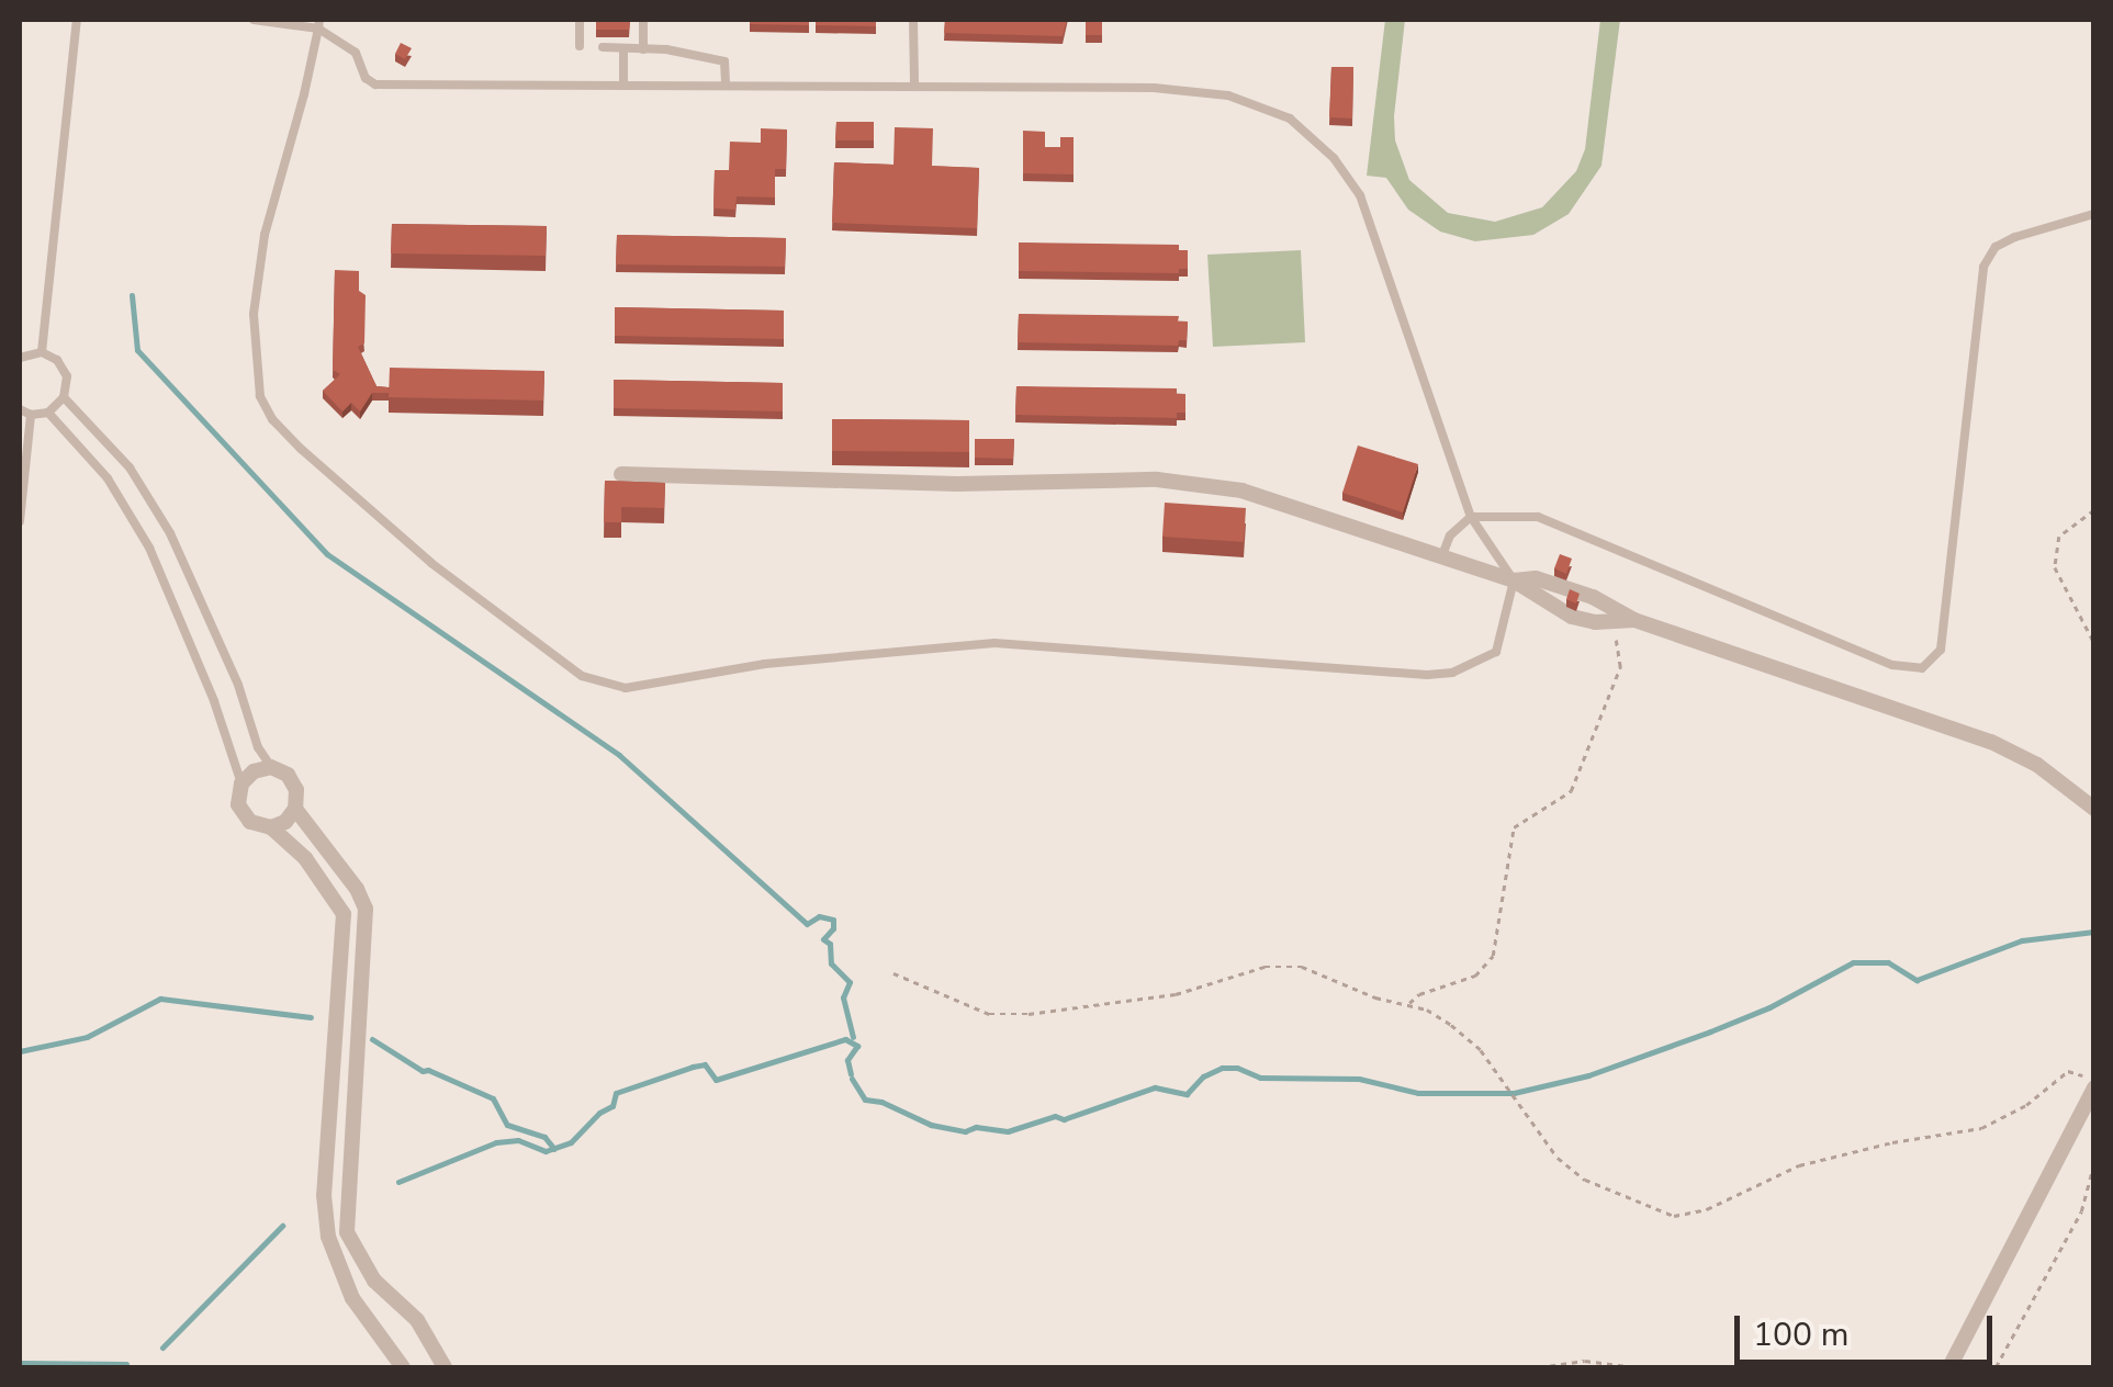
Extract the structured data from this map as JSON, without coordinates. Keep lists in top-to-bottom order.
{
  "scale_bar": "100 m"
}
